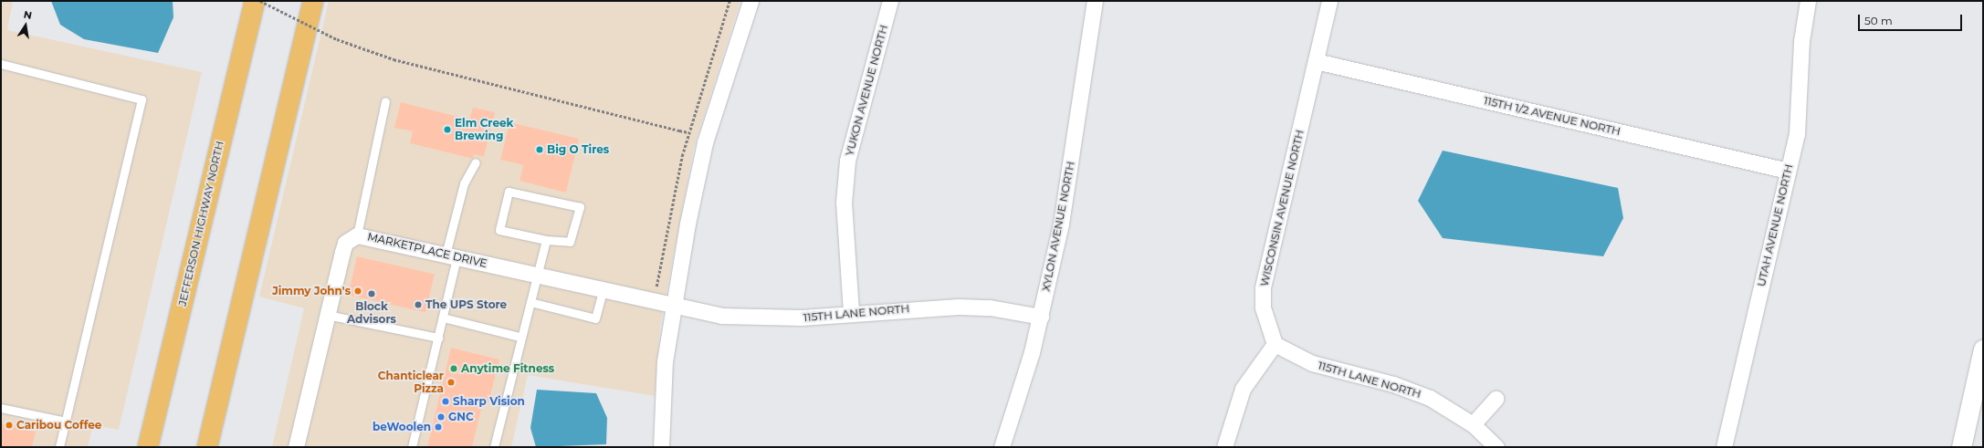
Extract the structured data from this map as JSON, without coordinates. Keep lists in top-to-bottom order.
{
  "streets": {
    "highway": ["JEFFERSON HIGHWAY NORTH"],
    "street": [
      "YUKON AVENUE NORTH",
      "115TH 1/2 AVENUE NORTH",
      "WISCONSIN AVENUE NORTH",
      "UTAH AVENUE NORTH",
      "XYLON AVENUE NORTH",
      "MARKETPLACE DRIVE",
      "115TH LANE NORTH"
    ]
  },
  "crossings": [
    ["YUKON AVENUE NORTH", "115TH LANE NORTH"],
    ["115TH 1/2 AVENUE NORTH", "WISCONSIN AVENUE NORTH"],
    ["115TH 1/2 AVENUE NORTH", "UTAH AVENUE NORTH"],
    ["WISCONSIN AVENUE NORTH", "115TH LANE NORTH"],
    ["XYLON AVENUE NORTH", "115TH LANE NORTH"],
    ["MARKETPLACE DRIVE", "115TH LANE NORTH"]
  ],
  "places": [
    "Elm Creek Brewing",
    "Big O Tires",
    "Jimmy John's",
    "Block Advisors",
    "The UPS Store",
    "Anytime Fitness",
    "Chanticlear Pizza",
    "Sharp Vision",
    "GNC",
    "Caribou Coffee",
    "beWoolen"
  ],
  "scale_bar": "50 m",
  "north": "top"
}
